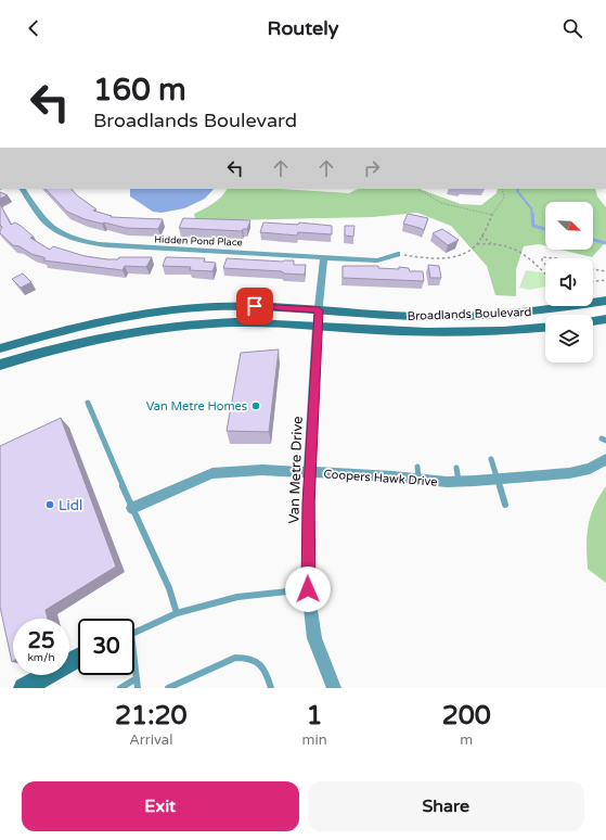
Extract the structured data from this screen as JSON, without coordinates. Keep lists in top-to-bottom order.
{
  "streets": {
    "main road": ["Broadlands Boulevard"],
    "street": ["Hidden Pond Place", "Van Metre Drive", "Coopers Hawk Drive"]
  },
  "crossings": [
    ["Hidden Pond Place", "Van Metre Drive"],
    ["Broadlands Boulevard", "Van Metre Drive"],
    ["Van Metre Drive", "Coopers Hawk Drive"]
  ],
  "places": ["Van Metre Homes", "Lidl"],
  "north": "bottom right",
  "page": {
    "header": "Routely",
    "turn": ["160 m", "Broadlands Boulevard"],
    "speed": "25 km/h",
    "limit": "30",
    "eta": [
      "21:20",
      "Arrival",
      "1",
      "min",
      "200",
      "m"
    ],
    "buttons": ["Exit", "Share"]
  }
}
